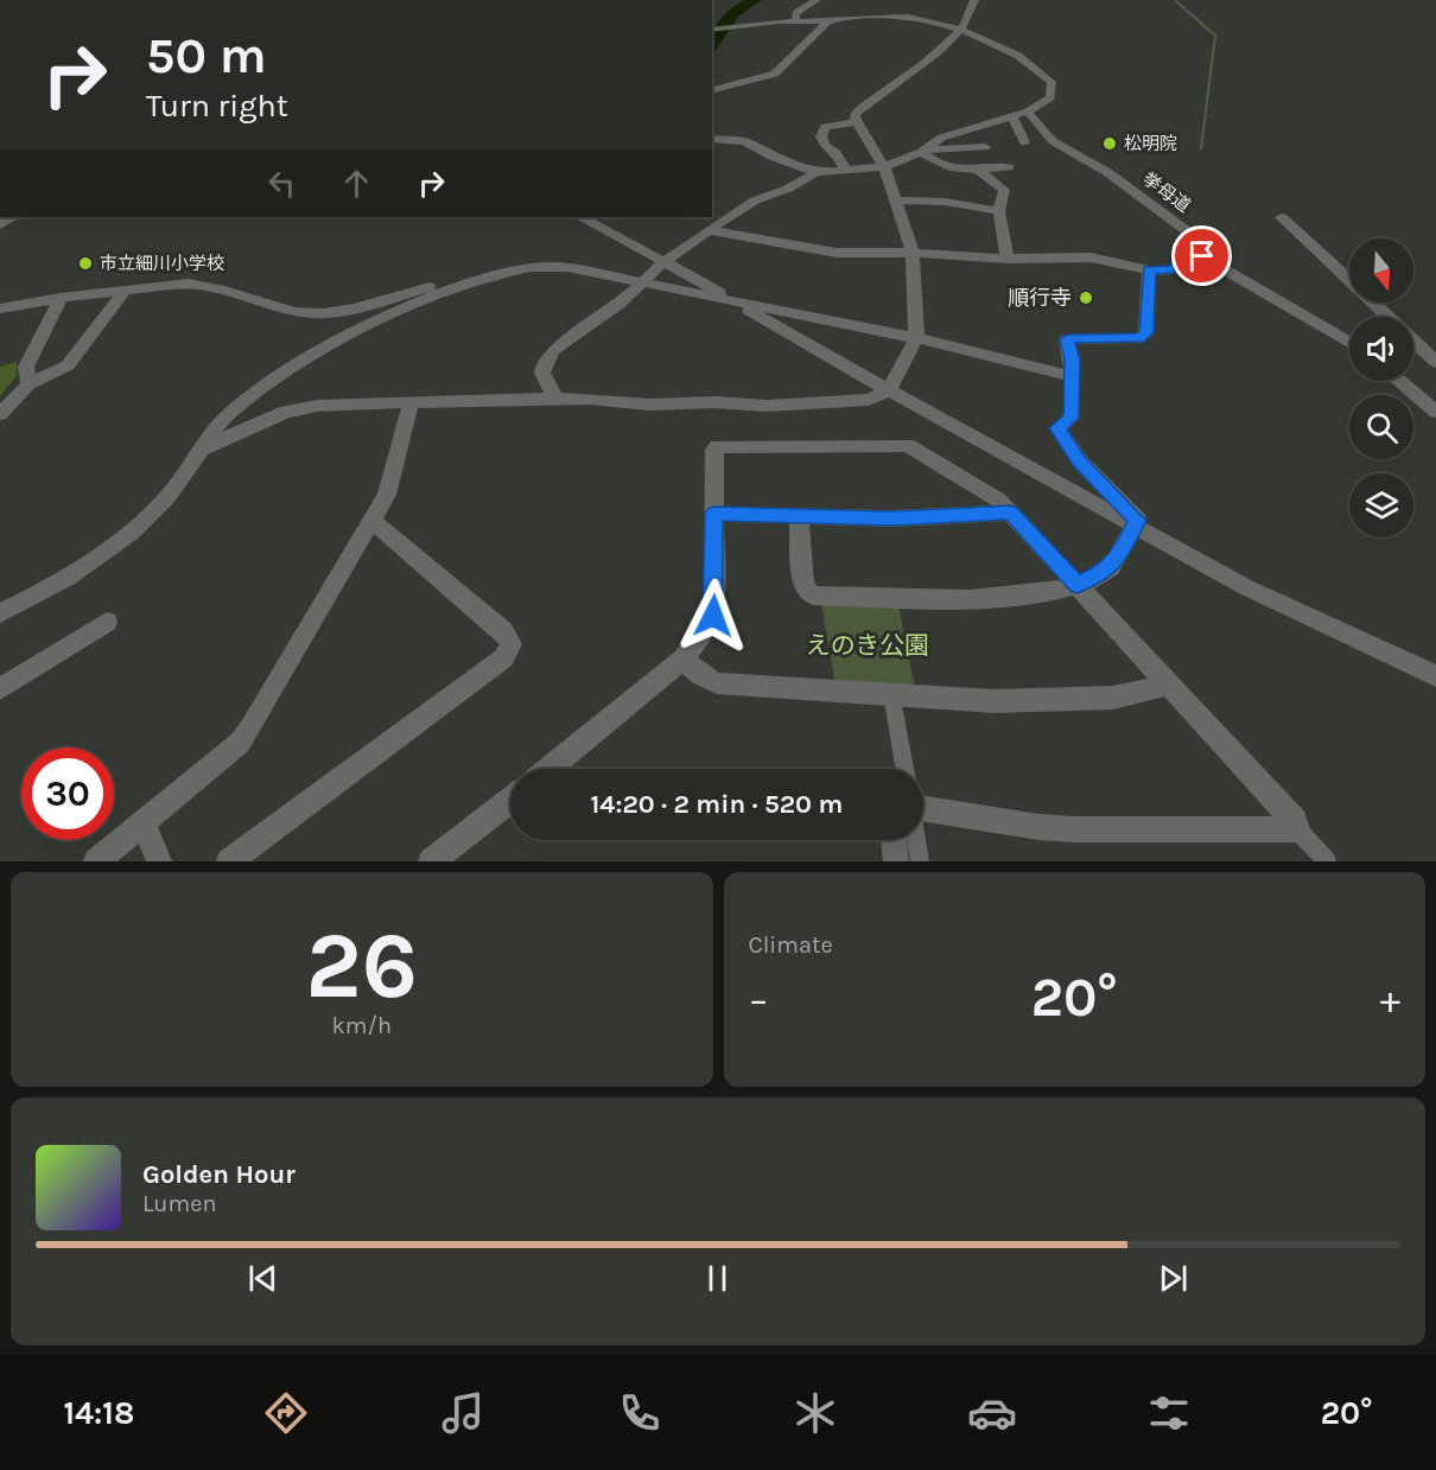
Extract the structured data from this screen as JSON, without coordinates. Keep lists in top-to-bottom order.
{
  "streets": {
    "street": ["挙母道"]
  },
  "parks": ["えのき公園"],
  "places": ["松明院", "市立細川小学校", "順行寺"],
  "north": "bottom",
  "page": {
    "turn": ["50 m", "Turn right"],
    "limit": "30",
    "trip": "14:20 · 2 min · 520 m",
    "tile": [
      ["26", "km/h"],
      "Climate"
    ],
    "heat": ["−", "20°", "+"],
    "song": ["Golden Hour", "Lumen"],
    "tabs": ["14:18", "20°"]
  }
}
